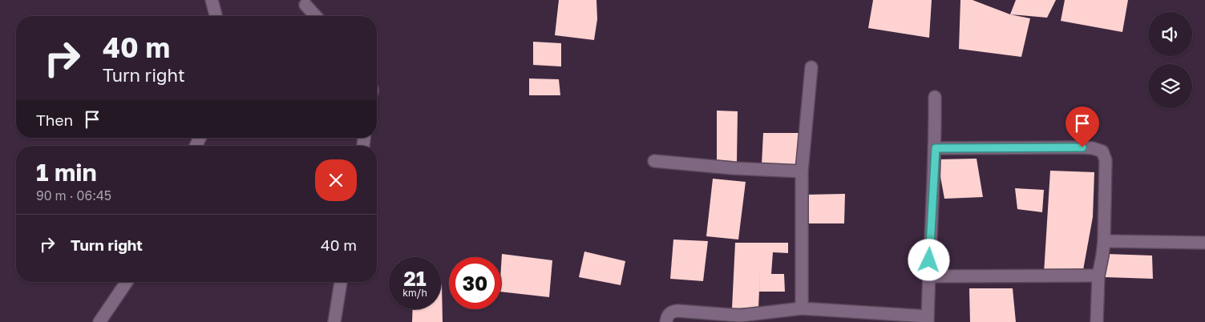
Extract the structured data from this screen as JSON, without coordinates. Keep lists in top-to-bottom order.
{
  "page": {
    "turn": ["40 m", "Turn right"],
    "then": "Then",
    "heading": ["1 min", "90 m · 06:45"],
    "list": [
      {
        "name": "Turn right",
        "value": "40 m"
      }
    ],
    "speed": "21 km/h",
    "limit": "30"
  }
}
